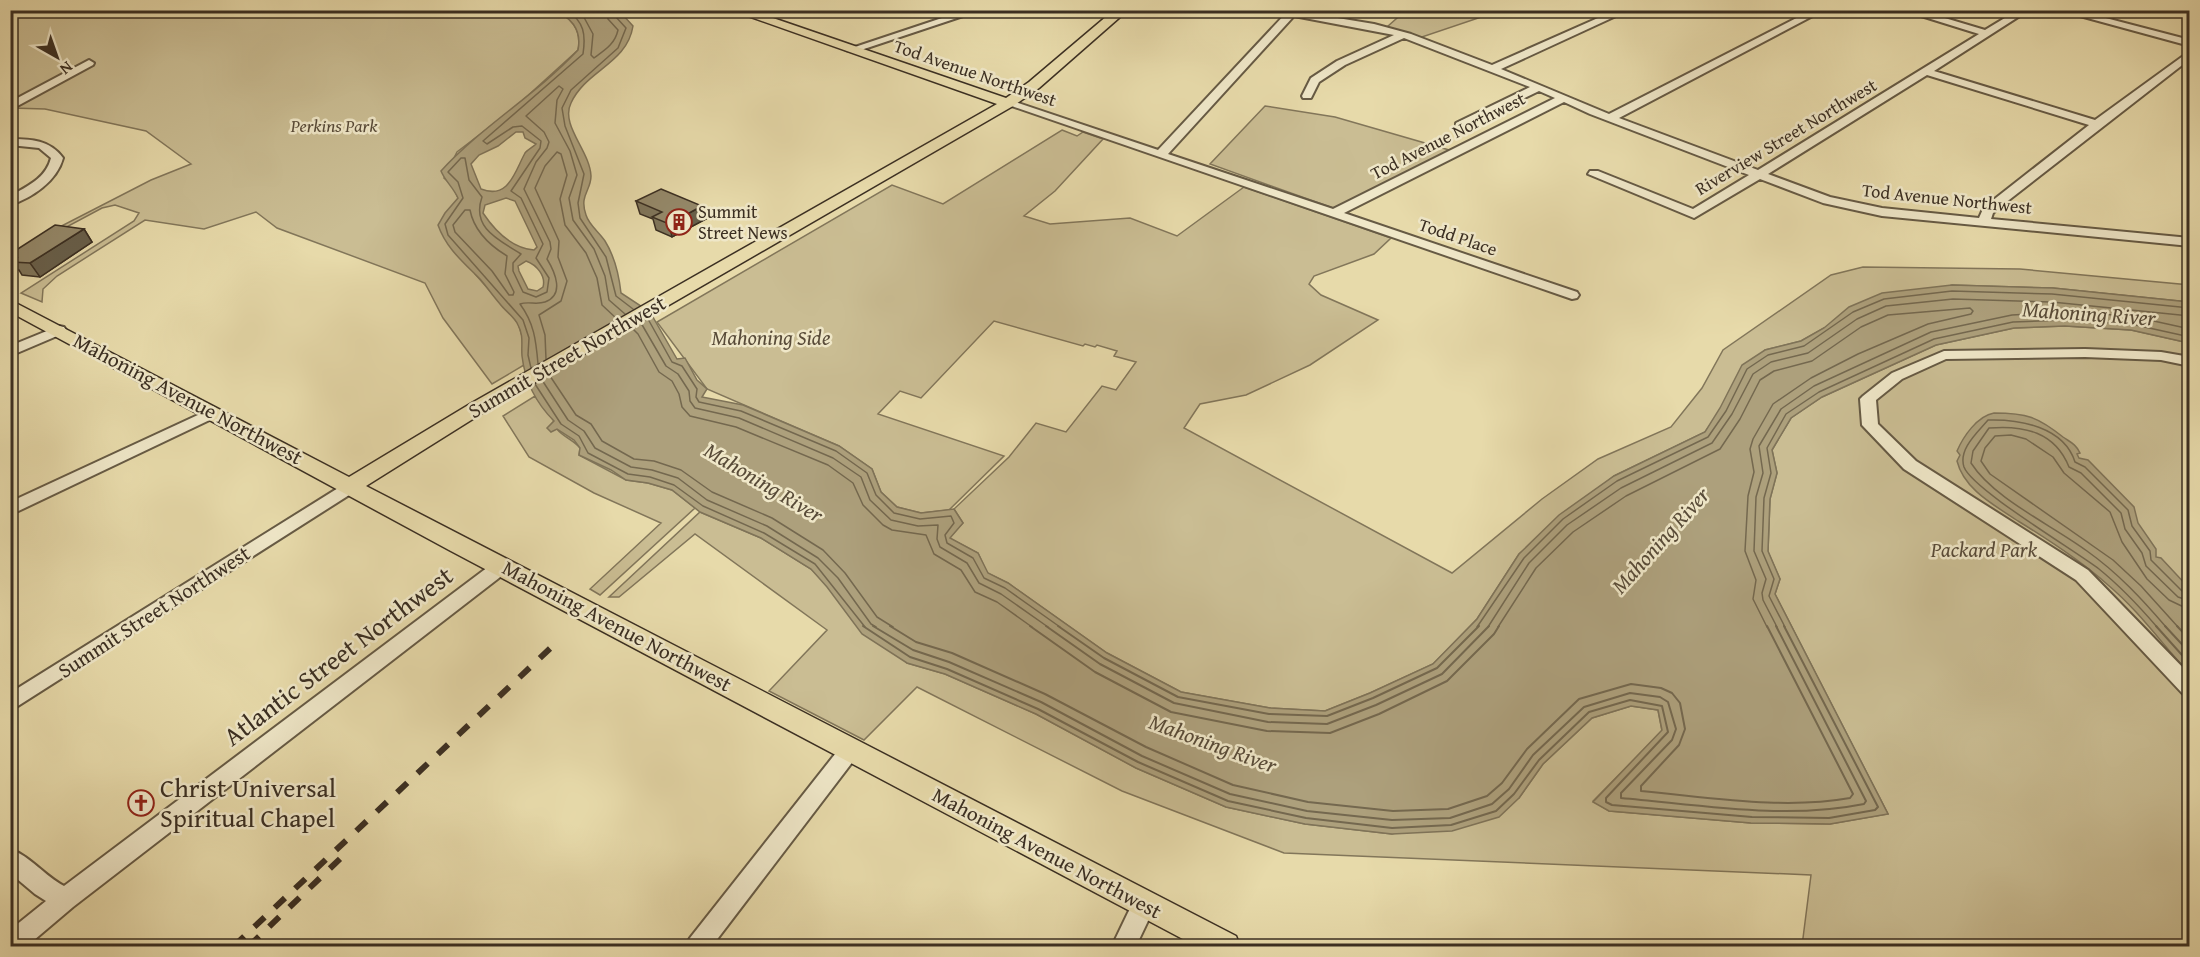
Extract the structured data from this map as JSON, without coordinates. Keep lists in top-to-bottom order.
{
  "streets": {
    "main road": ["Tod Avenue Northwest", "Summit Street Northwest", "Mahoning Avenue Northwest"],
    "street": ["Riverview Street Northwest", "Todd Place", "Atlantic Street Northwest"]
  },
  "crossings": [
    ["Tod Avenue Northwest", "Riverview Street Northwest"],
    ["Tod Avenue Northwest", "Todd Place"],
    ["Tod Avenue Northwest", "Summit Street Northwest"],
    ["Summit Street Northwest", "Mahoning Avenue Northwest"],
    ["Mahoning Avenue Northwest", "Atlantic Street Northwest"]
  ],
  "water": ["Mahoning River"],
  "parks": ["Perkins Park", "Mahoning Side", "Packard Park"],
  "places": {
    "building": ["Summit Street News"],
    "church": ["Christ Universal Spiritual Chapel"]
  },
  "north": "bottom right"
}
